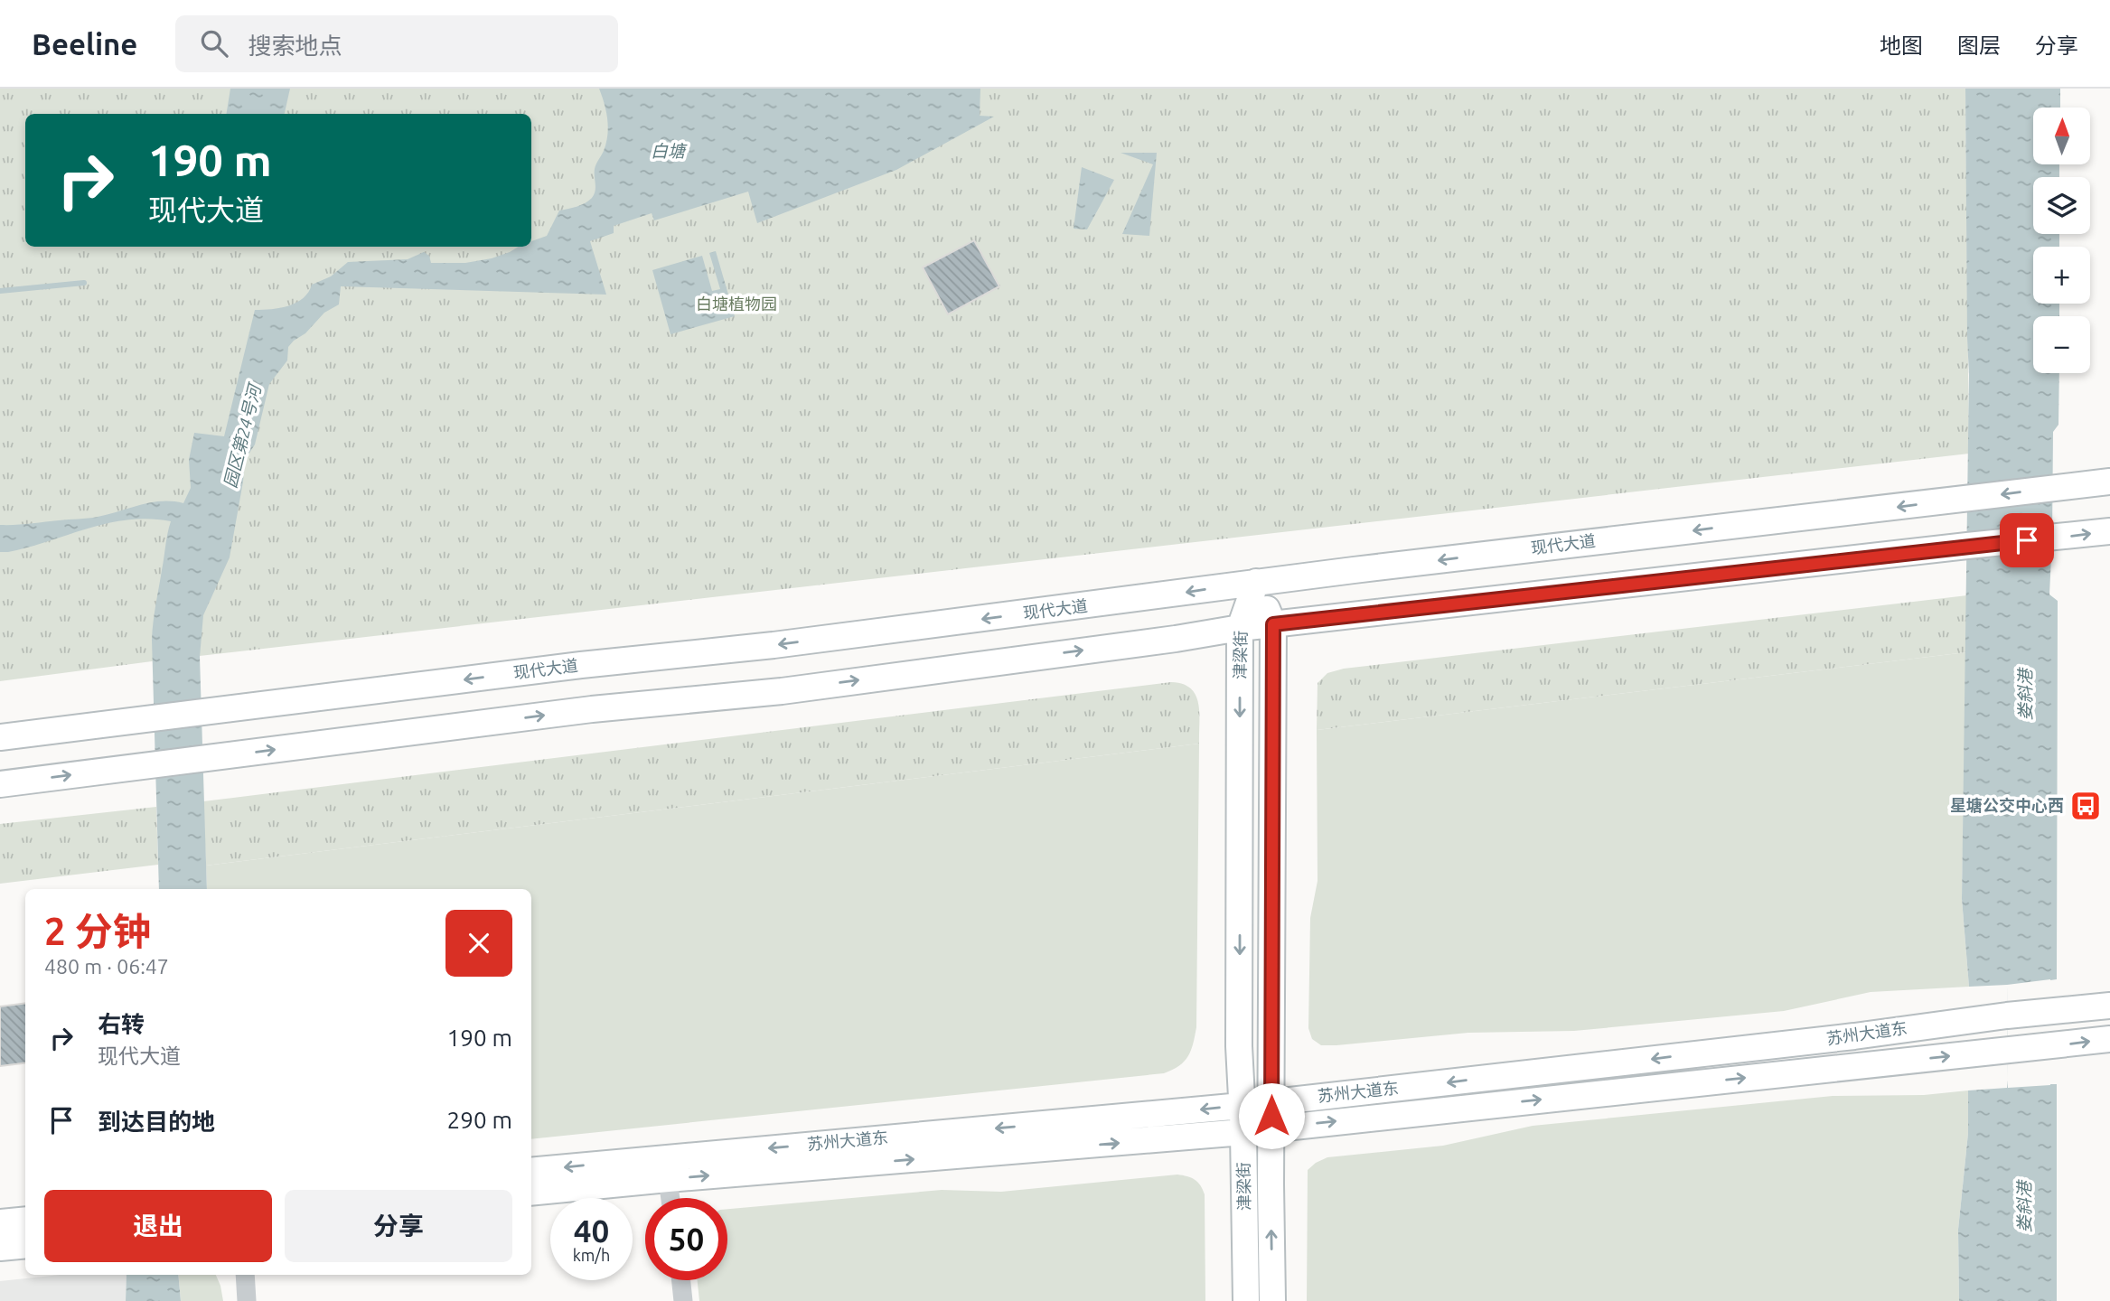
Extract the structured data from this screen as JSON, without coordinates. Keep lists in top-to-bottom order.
{
  "streets": {
    "main road": ["现代大道", "津梁街", "苏州大道东"]
  },
  "crossings": [
    ["现代大道", "津梁街"],
    ["津梁街", "苏州大道东"]
  ],
  "water": ["白塘", "园区第24号河", "娄斜港"],
  "parks": ["白塘植物园"],
  "places": {
    "bus stop": ["星塘公交中心西"]
  },
  "north": "top",
  "page": {
    "header": "Beeline",
    "search": "搜索地点",
    "nav": ["地图", "图层", "分享"],
    "map_buttons": ["+", "−"],
    "turn": ["190 m", "现代大道"],
    "heading": ["2 分钟", "480 m · 06:47"],
    "list": [
      {
        "name": "右转",
        "note": "现代大道",
        "value": "190 m"
      },
      {
        "name": "到达目的地",
        "value": "290 m"
      }
    ],
    "buttons": ["退出", "分享"],
    "speed": "40 km/h",
    "limit": "50"
  }
}
